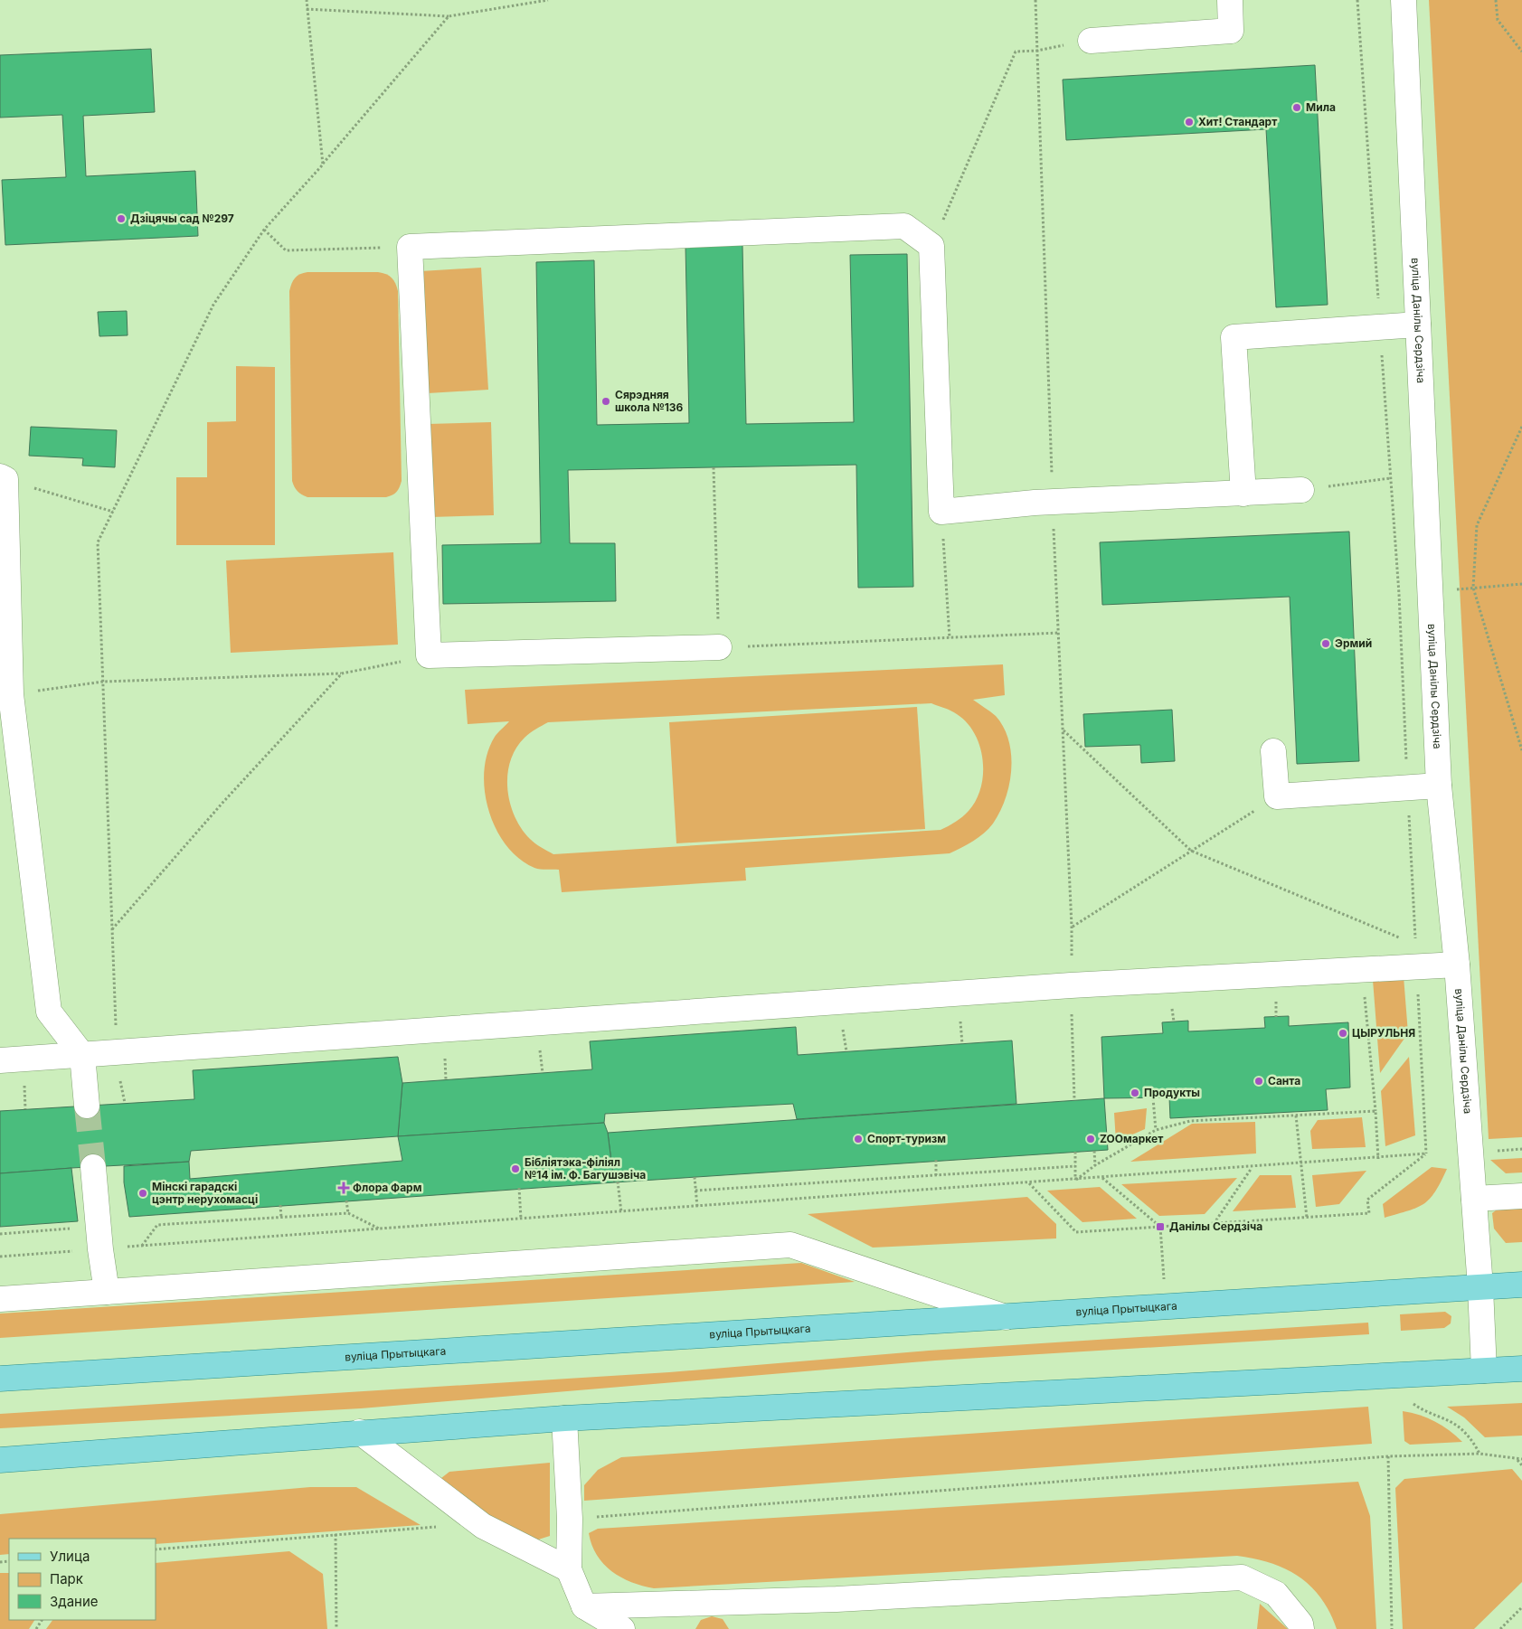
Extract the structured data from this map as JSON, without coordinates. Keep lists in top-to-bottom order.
{
  "streets": {
    "main road": ["вуліца Прытыцкага"],
    "street": ["вуліца Данілы Сердзіча"]
  },
  "crossings": [
    ["вуліца Данілы Сердзіча", "вуліца Прытыцкага"]
  ],
  "places": {
    "other": [
      "Мила",
      "Хит! Стандарт",
      "Дзіцячы сад №297",
      "Сярэдняя школа №136",
      "Эрмий",
      "ЦЫРУЛЬНЯ",
      "Санта",
      "Продукты",
      "Спорт-туризм",
      "ZOOмаркет",
      "Бібліятэка-філіял №14 ім. Ф. Багушэвіча",
      "Мінскі гарадскі цэнтр нерухомасці"
    ],
    "health": ["Флора Фарм"],
    "transit": ["Данілы Сердзіча"]
  },
  "legend": ["Улица", "Парк", "Здание"]
}
